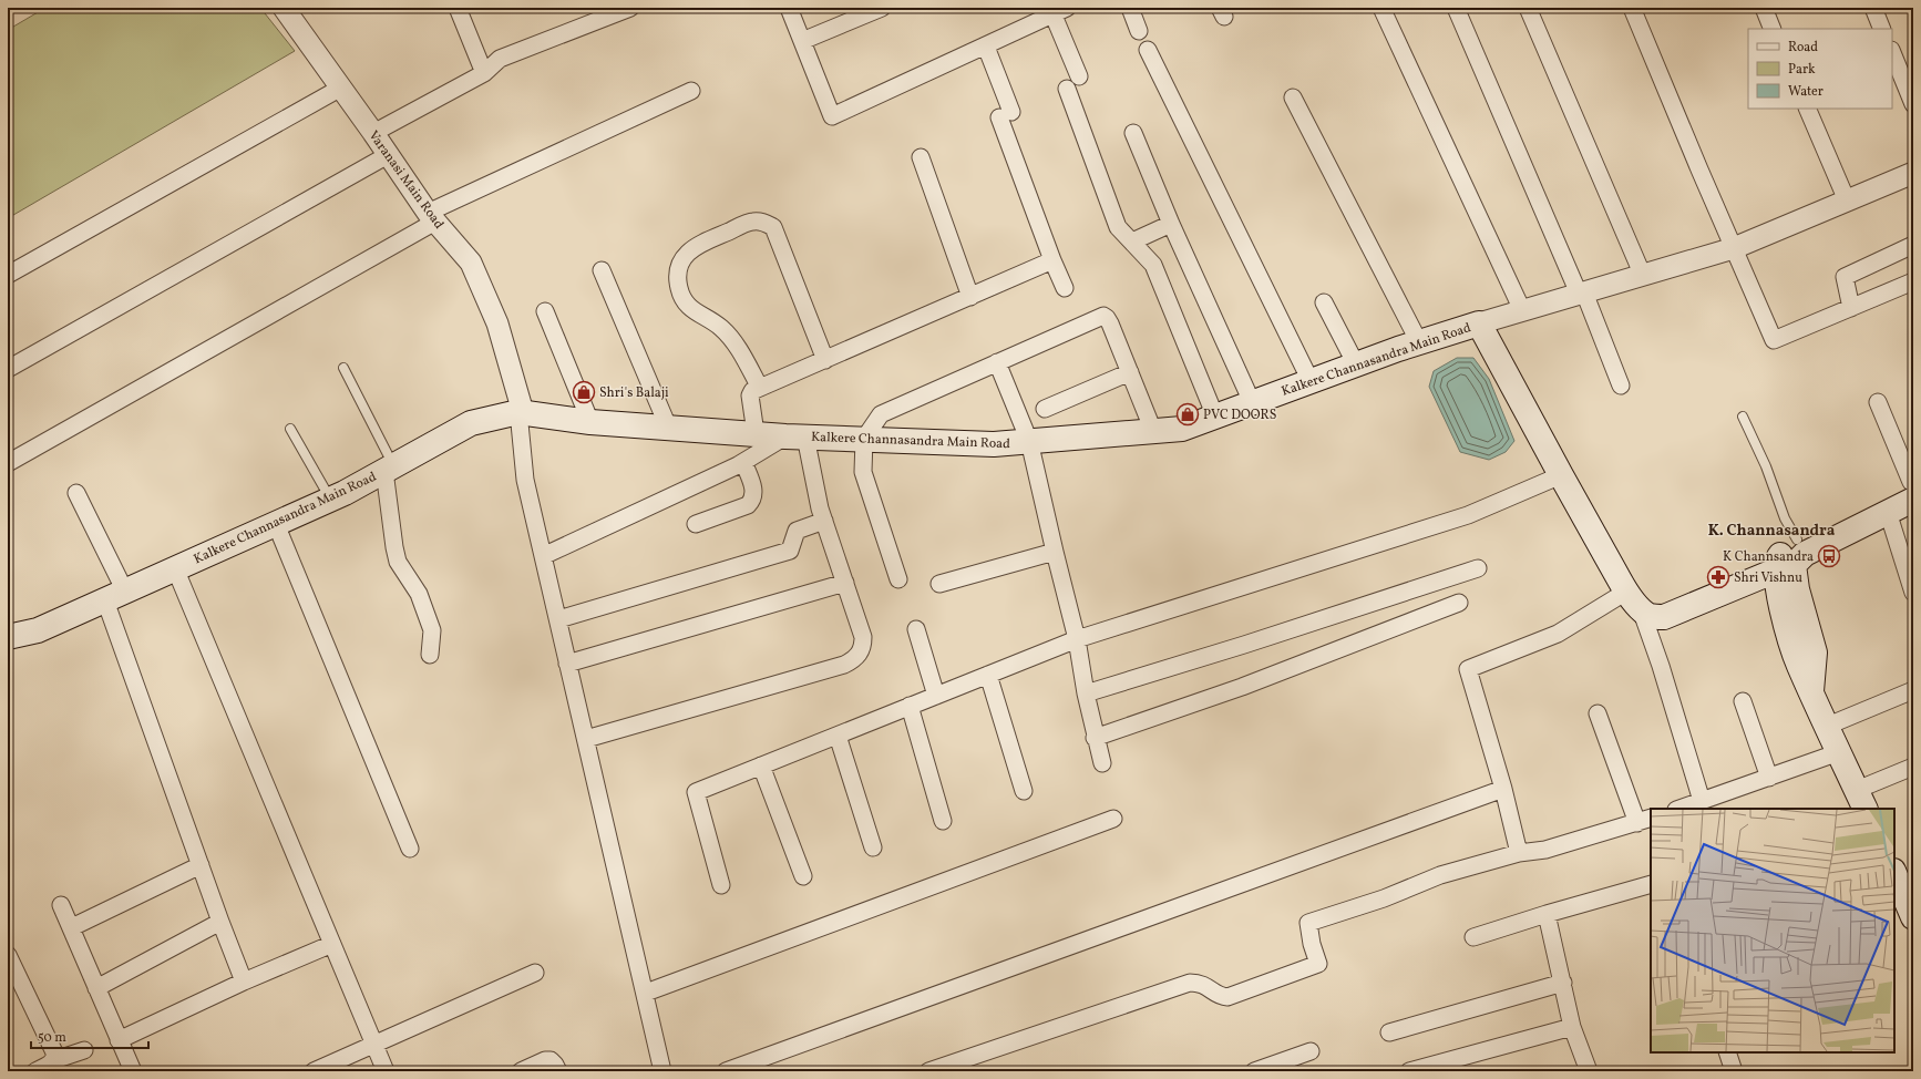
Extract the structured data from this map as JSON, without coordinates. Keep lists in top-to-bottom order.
{
  "streets": {
    "main road": ["Kalkere Channasandra Main Road"],
    "street": ["Varanasi Main Road"]
  },
  "crossings": [
    ["Varanasi Main Road", "Kalkere Channasandra Main Road"]
  ],
  "districts": ["K. Channasandra"],
  "places": {
    "shop": ["Shri's Balaji", "PVC DOORS"],
    "bus stop": ["K Channsandra"],
    "pharmacy": ["Shri Vishnu"]
  },
  "legend": ["Road", "Park", "Water"],
  "scale_bar": "50 m"
}
